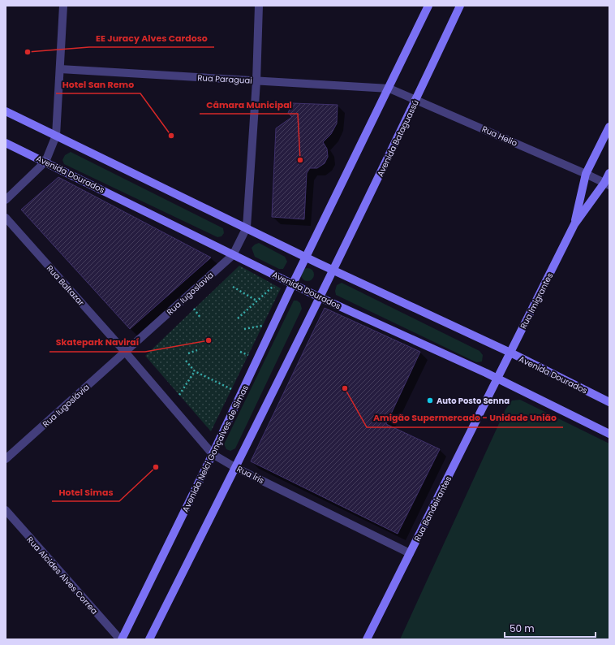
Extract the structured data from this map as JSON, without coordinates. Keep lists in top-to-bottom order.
{
  "streets": {
    "main road": [
      "Avenida Bataguassú",
      "Avenida Dourados",
      "Rua Imigrantes",
      "Avenida Nelci Gonçalves de Simas",
      "Rua Bandeirantes"
    ],
    "street": [
      "Rua Paraguai",
      "Rua Helio",
      "Rua Baltazar",
      "Rua Iugoslavia",
      "Rua Iugoslávia",
      "Rua Íris",
      "Rua Alcides Alves Correa"
    ]
  },
  "crossings": [
    ["Rua Paraguai", "Rua Helio"],
    ["Rua Helio", "Avenida Bataguassú"],
    ["Rua Helio", "Rua Imigrantes"],
    ["Avenida Bataguassú", "Avenida Dourados"],
    ["Avenida Dourados", "Rua Iugoslavia"],
    ["Avenida Dourados", "Rua Imigrantes"],
    ["Avenida Dourados", "Avenida Nelci Gonçalves de Simas"],
    ["Avenida Dourados", "Rua Bandeirantes"],
    ["Rua Baltazar", "Rua Iugoslavia"],
    ["Rua Baltazar", "Rua Iugoslávia"],
    ["Rua Baltazar", "Rua Íris"],
    ["Rua Iugoslavia", "Rua Iugoslávia"],
    ["Rua Iugoslavia", "Rua Íris"],
    ["Rua Imigrantes", "Rua Bandeirantes"],
    ["Rua Iugoslávia", "Rua Íris"],
    ["Avenida Nelci Gonçalves de Simas", "Rua Íris"],
    ["Avenida Nelci Gonçalves de Simas", "Rua Alcides Alves Correa"],
    ["Rua Íris", "Rua Bandeirantes"]
  ],
  "places": [
    "EE Juracy Alves Cardoso",
    "Hotel San Remo",
    "Câmara Municipal",
    "Skatepark Naviraí",
    "Amigão Supermercado - Unidade União",
    "Auto Posto Senna",
    "Hotel Simas"
  ],
  "scale_bar": "50 m"
}
